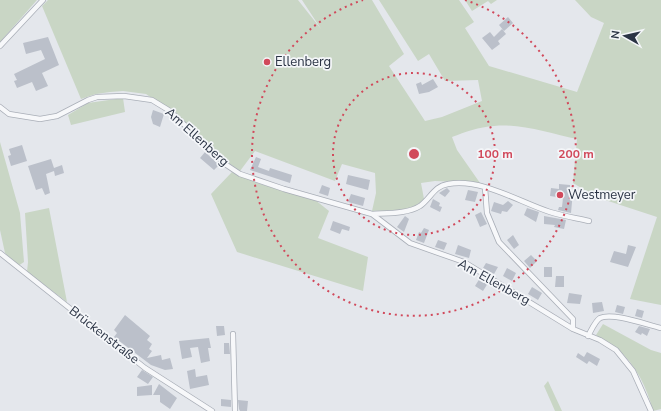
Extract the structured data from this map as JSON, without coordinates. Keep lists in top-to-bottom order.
{
  "streets": {
    "street": ["Am Ellenberg", "Brückenstraße"]
  },
  "places": ["Ellenberg", "Westmeyer"],
  "north": "left",
  "rings": ["100 m", "200 m"]
}
